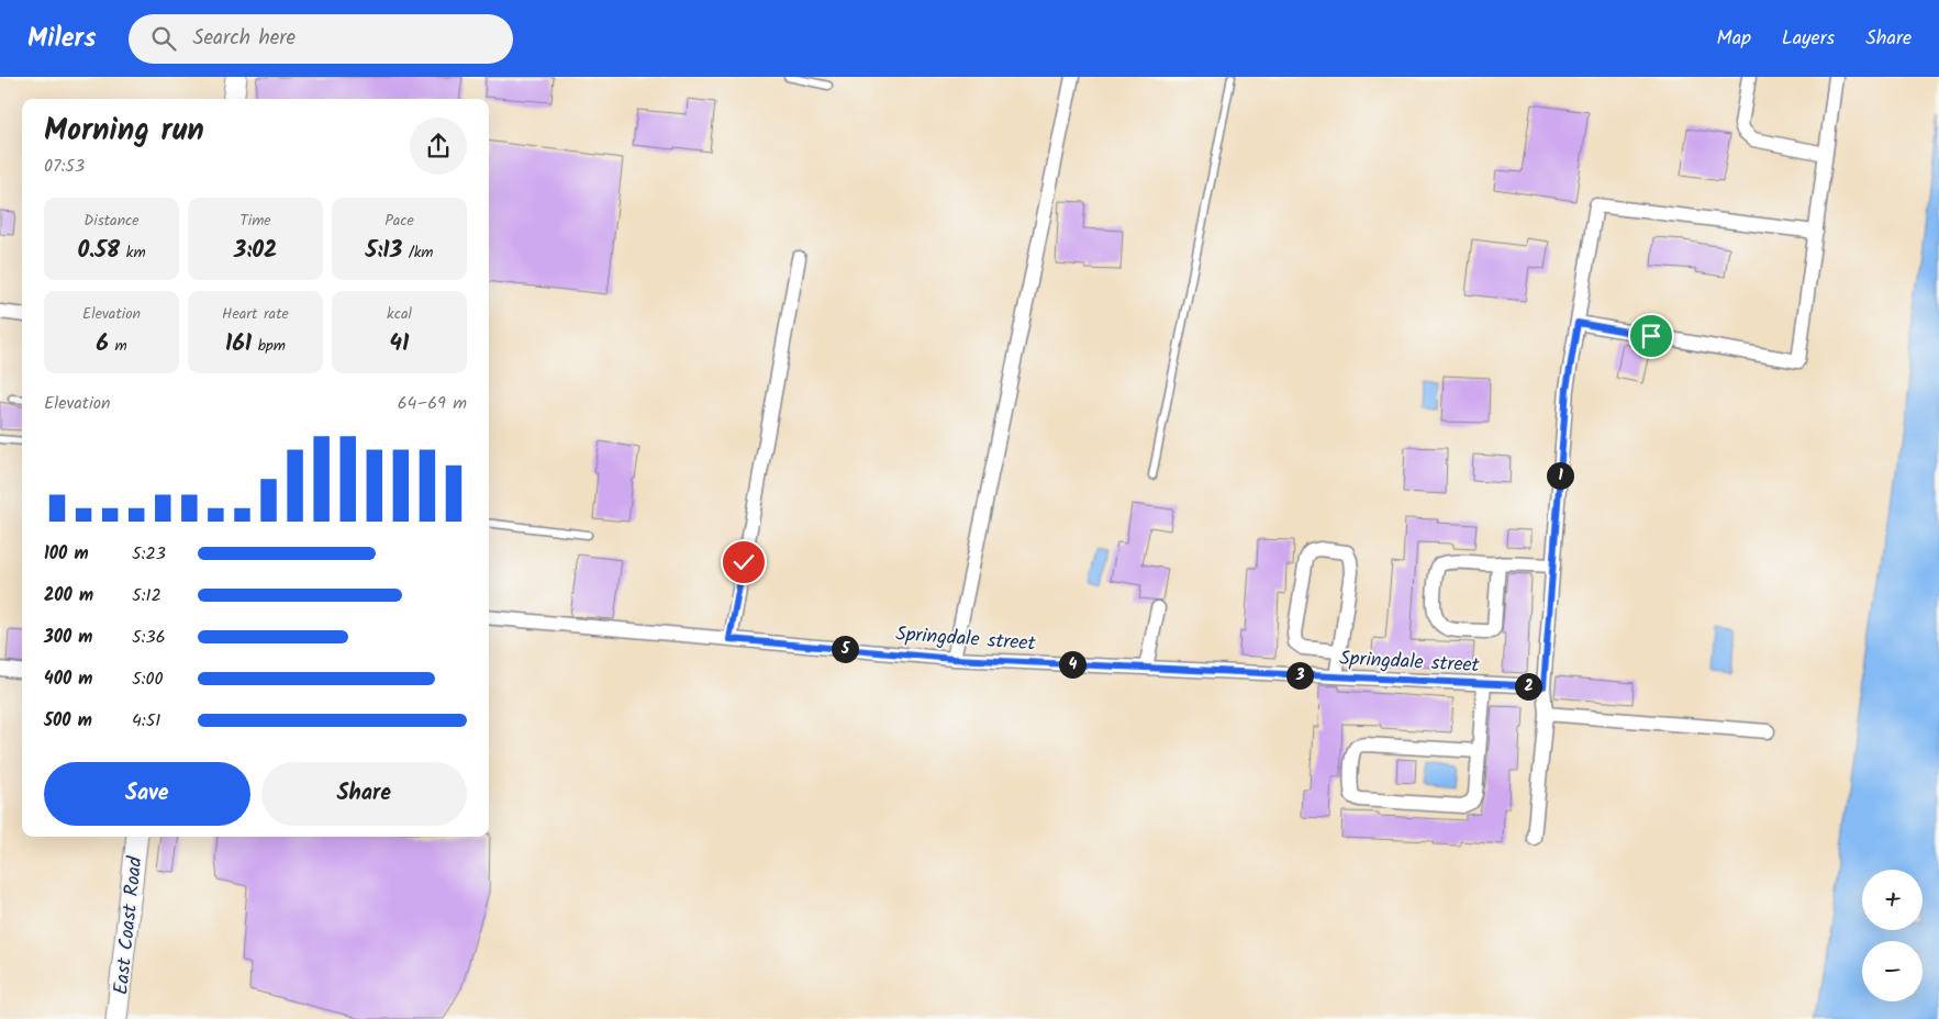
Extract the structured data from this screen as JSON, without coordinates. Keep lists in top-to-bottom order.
{
  "streets": {
    "main road": ["East Coast Road"],
    "street": ["Springdale street"]
  },
  "page": {
    "header": "Milers",
    "search": "Search here",
    "nav": ["Map", "Layers", "Share"],
    "heading": ["Morning run", "07:53"],
    "stats": [
      ["Distance", "0.58 km"],
      ["Time", "3:02"],
      ["Pace", "5:13 /km"],
      ["Elevation", "6 m"],
      ["Heart rate", "161 bpm"],
      ["kcal", "41"]
    ],
    "chart": ["Elevation", "64–69 m"],
    "pins": [
      "1",
      "5",
      "4",
      "3",
      "2"
    ],
    "list": [
      {
        "name": "100 m",
        "note": "5:23"
      },
      {
        "name": "200 m",
        "note": "5:12"
      },
      {
        "name": "300 m",
        "note": "5:36"
      },
      {
        "name": "400 m",
        "note": "5:00"
      },
      {
        "name": "500 m",
        "note": "4:51"
      }
    ],
    "buttons": ["Save", "Share"],
    "map_buttons": ["+", "−"]
  }
}
